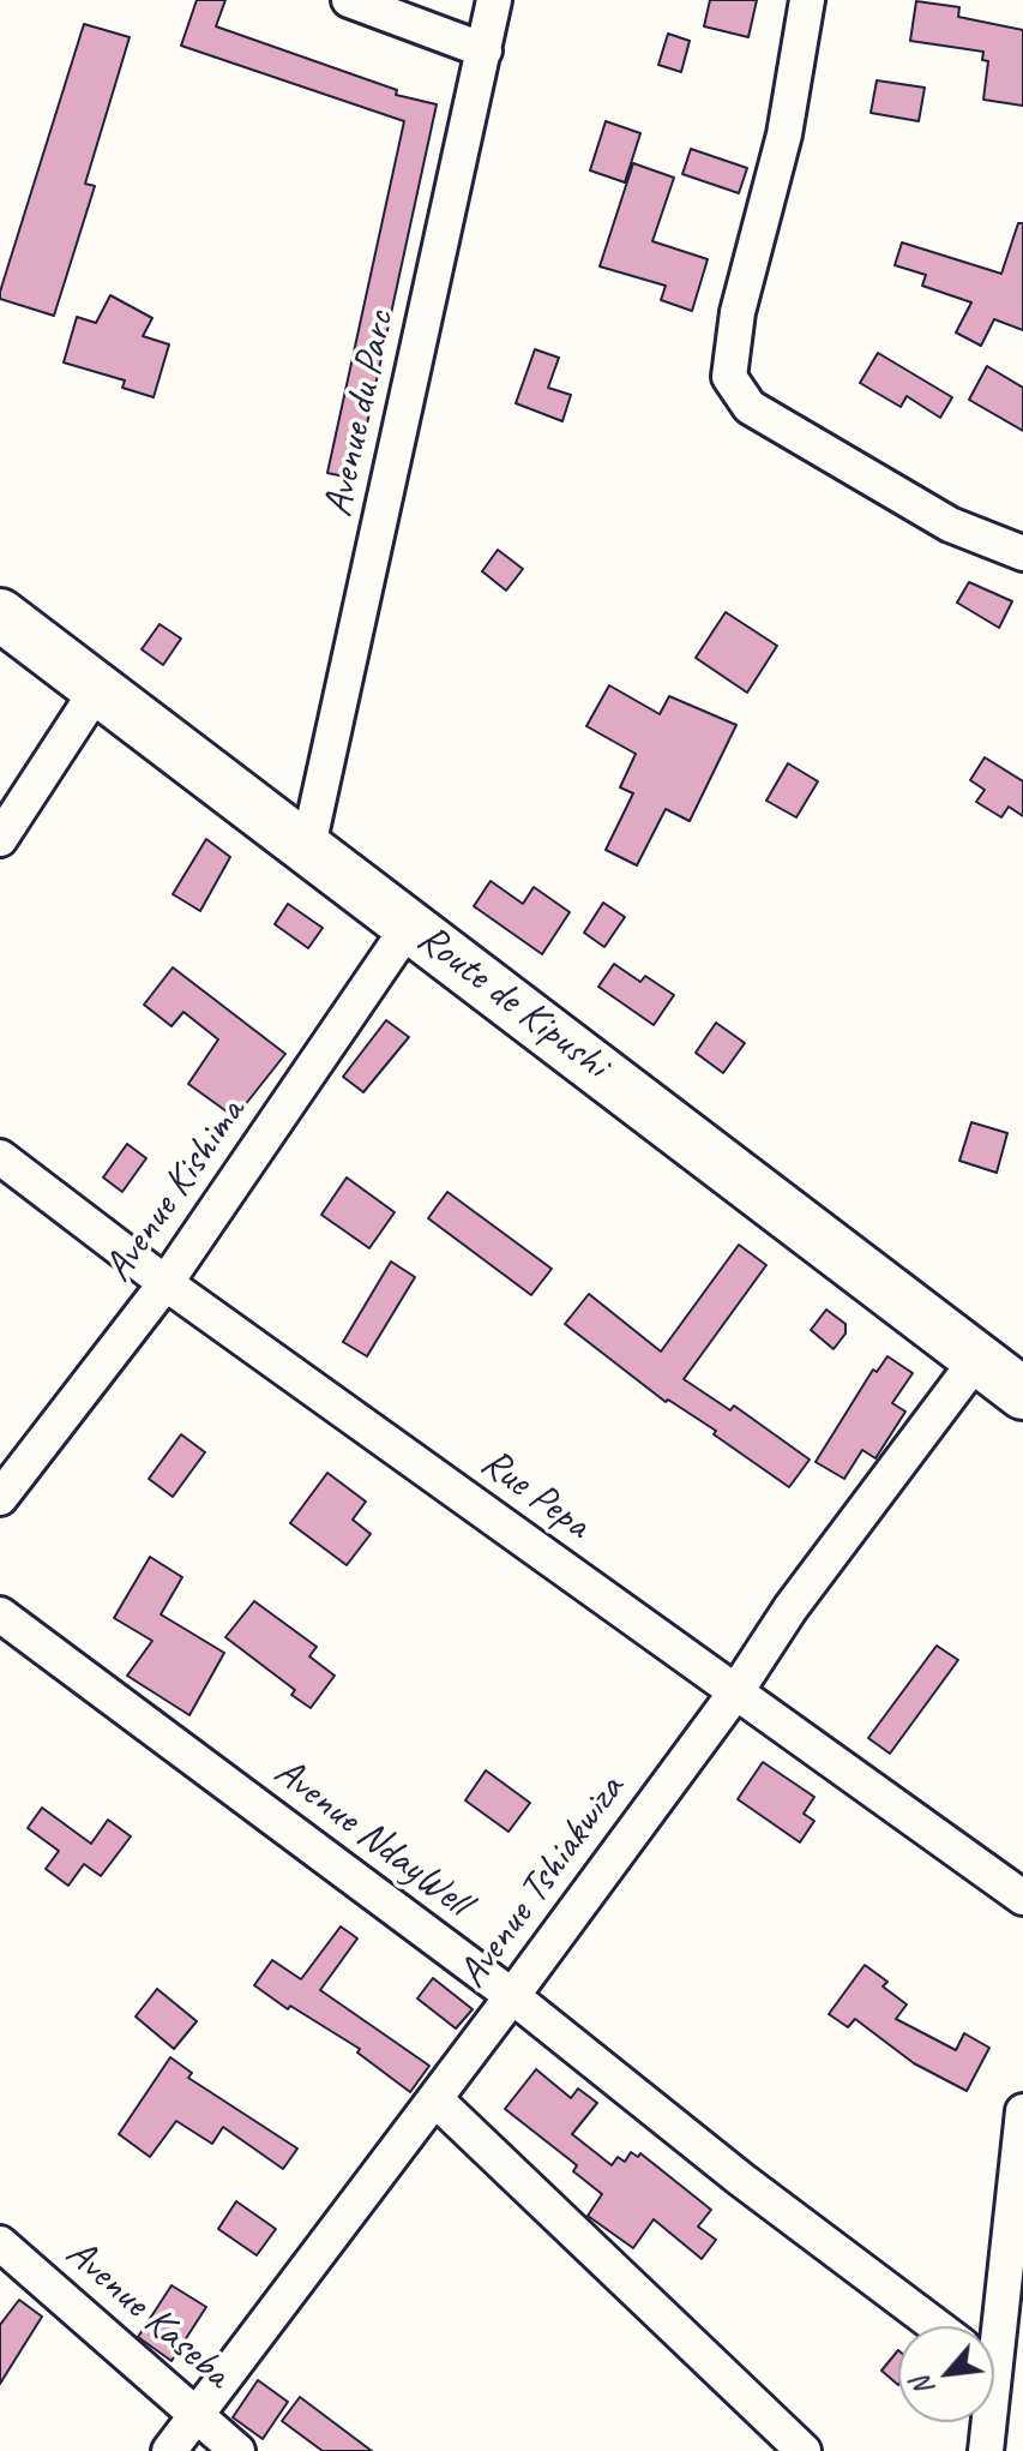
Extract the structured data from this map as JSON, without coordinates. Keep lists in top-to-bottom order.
{
  "streets": {
    "main road": ["Route de Kipushi"],
    "street": [
      "Avenue du Parc",
      "Avenue Kishima",
      "Rue Pepa",
      "Avenue NdayWell",
      "Avenue Tshiakwiza",
      "Avenue Kaseba"
    ]
  },
  "crossings": [
    ["Avenue du Parc", "Route de Kipushi"],
    ["Route de Kipushi", "Avenue Kishima"],
    ["Route de Kipushi", "Avenue Tshiakwiza"],
    ["Avenue Kishima", "Rue Pepa"],
    ["Rue Pepa", "Avenue Tshiakwiza"],
    ["Avenue NdayWell", "Avenue Tshiakwiza"],
    ["Avenue Tshiakwiza", "Avenue Kaseba"]
  ],
  "north": "bottom left"
}
